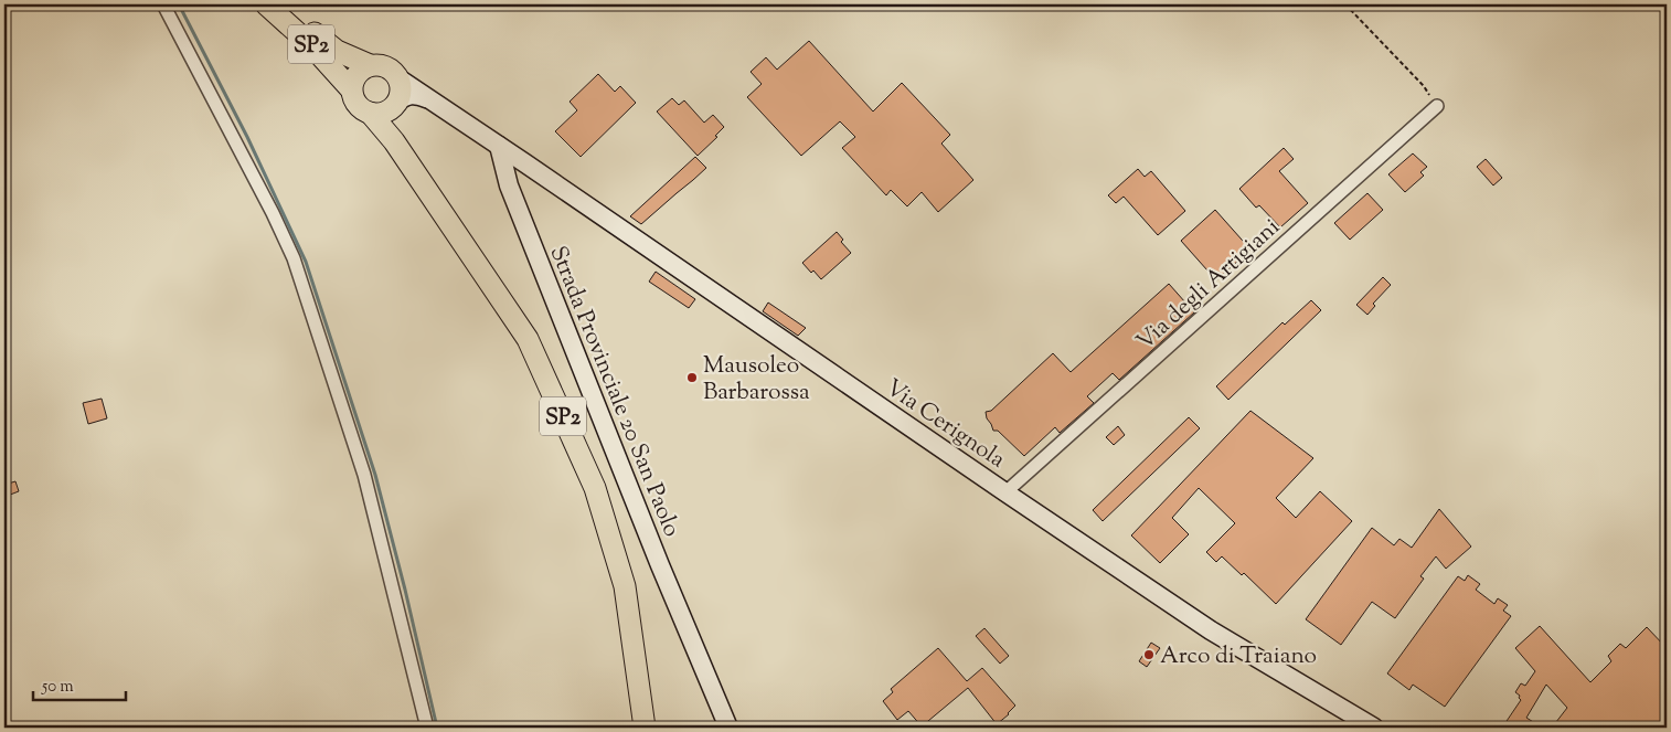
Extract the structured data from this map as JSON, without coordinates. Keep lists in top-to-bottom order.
{
  "streets": {
    "main road": ["SP2"],
    "street": ["Via degli Artigiani", "Strada Provinciale 20 San Paolo", "Via Cerignola"]
  },
  "crossings": [
    ["Via degli Artigiani", "Via Cerignola"],
    ["Strada Provinciale 20 San Paolo", "Via Cerignola"]
  ],
  "places": ["Mausoleo Barbarossa", "Arco di Traiano"],
  "scale_bar": "50 m"
}
